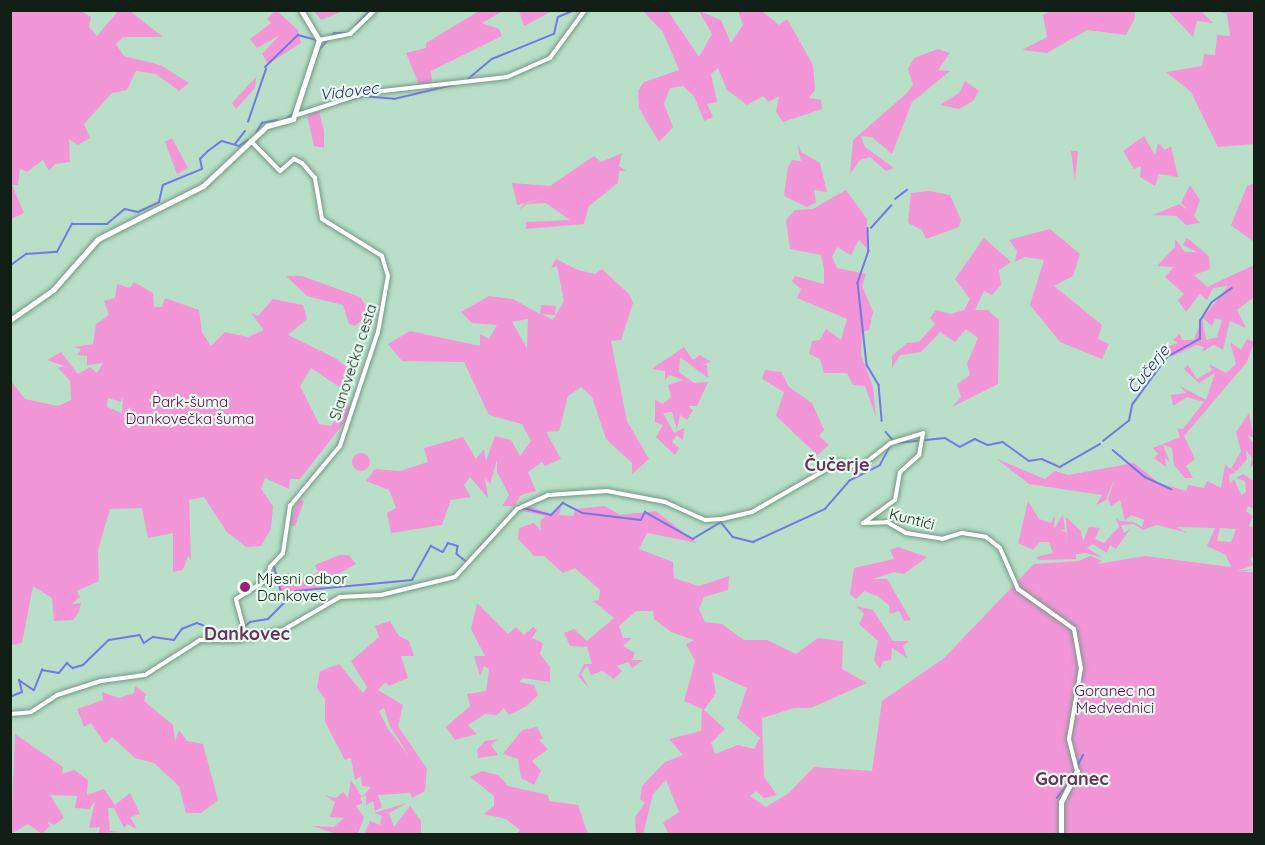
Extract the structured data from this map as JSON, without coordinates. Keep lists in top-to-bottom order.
{
  "streets": {
    "street": ["Slanovečka cesta", "Kuntići"]
  },
  "crossings": [
    ["Slanovečka cesta", "Kuntići"]
  ],
  "districts": ["Čučerje", "Dankovec", "Goranec"],
  "water": ["Vidovec", "Čučerje"],
  "parks": ["Park-šuma Dankovečka šuma", "Goranec na Medvednici"],
  "places": ["Mjesni odbor Dankovec"]
}
